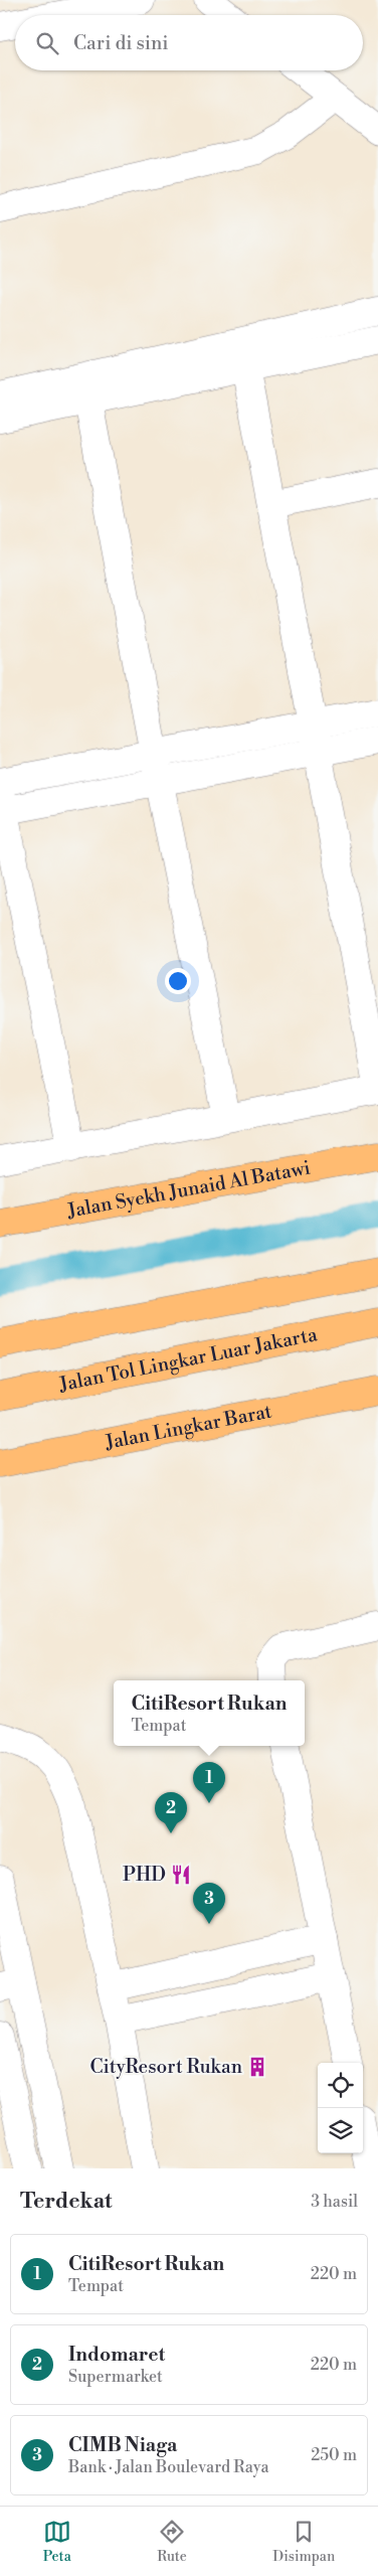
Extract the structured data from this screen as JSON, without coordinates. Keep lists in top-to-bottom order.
{
  "streets": {
    "main road": ["Jalan Syekh Junaid Al Batawi", "Jalan Tol Lingkar Luar Jakarta", "Jalan Lingkar Barat"]
  },
  "places": {
    "restaurant": ["PHD"],
    "building": ["CityResort Rukan"]
  },
  "page": {
    "search": "Cari di sini",
    "popup": ["CitiResort Rukan", "Tempat"],
    "pins": ["1", "2", "3"],
    "heading": ["Terdekat", "3 hasil"],
    "list": [
      {
        "mark": "1",
        "name": "CitiResort Rukan",
        "note": "Tempat",
        "value": "220 m"
      },
      {
        "mark": "2",
        "name": "Indomaret",
        "note": "Supermarket",
        "value": "220 m"
      },
      {
        "mark": "3",
        "name": "CIMB Niaga",
        "note": "Bank · Jalan Boulevard Raya",
        "value": "250 m"
      }
    ],
    "nav": ["Peta", "Rute", "Disimpan"]
  }
}
